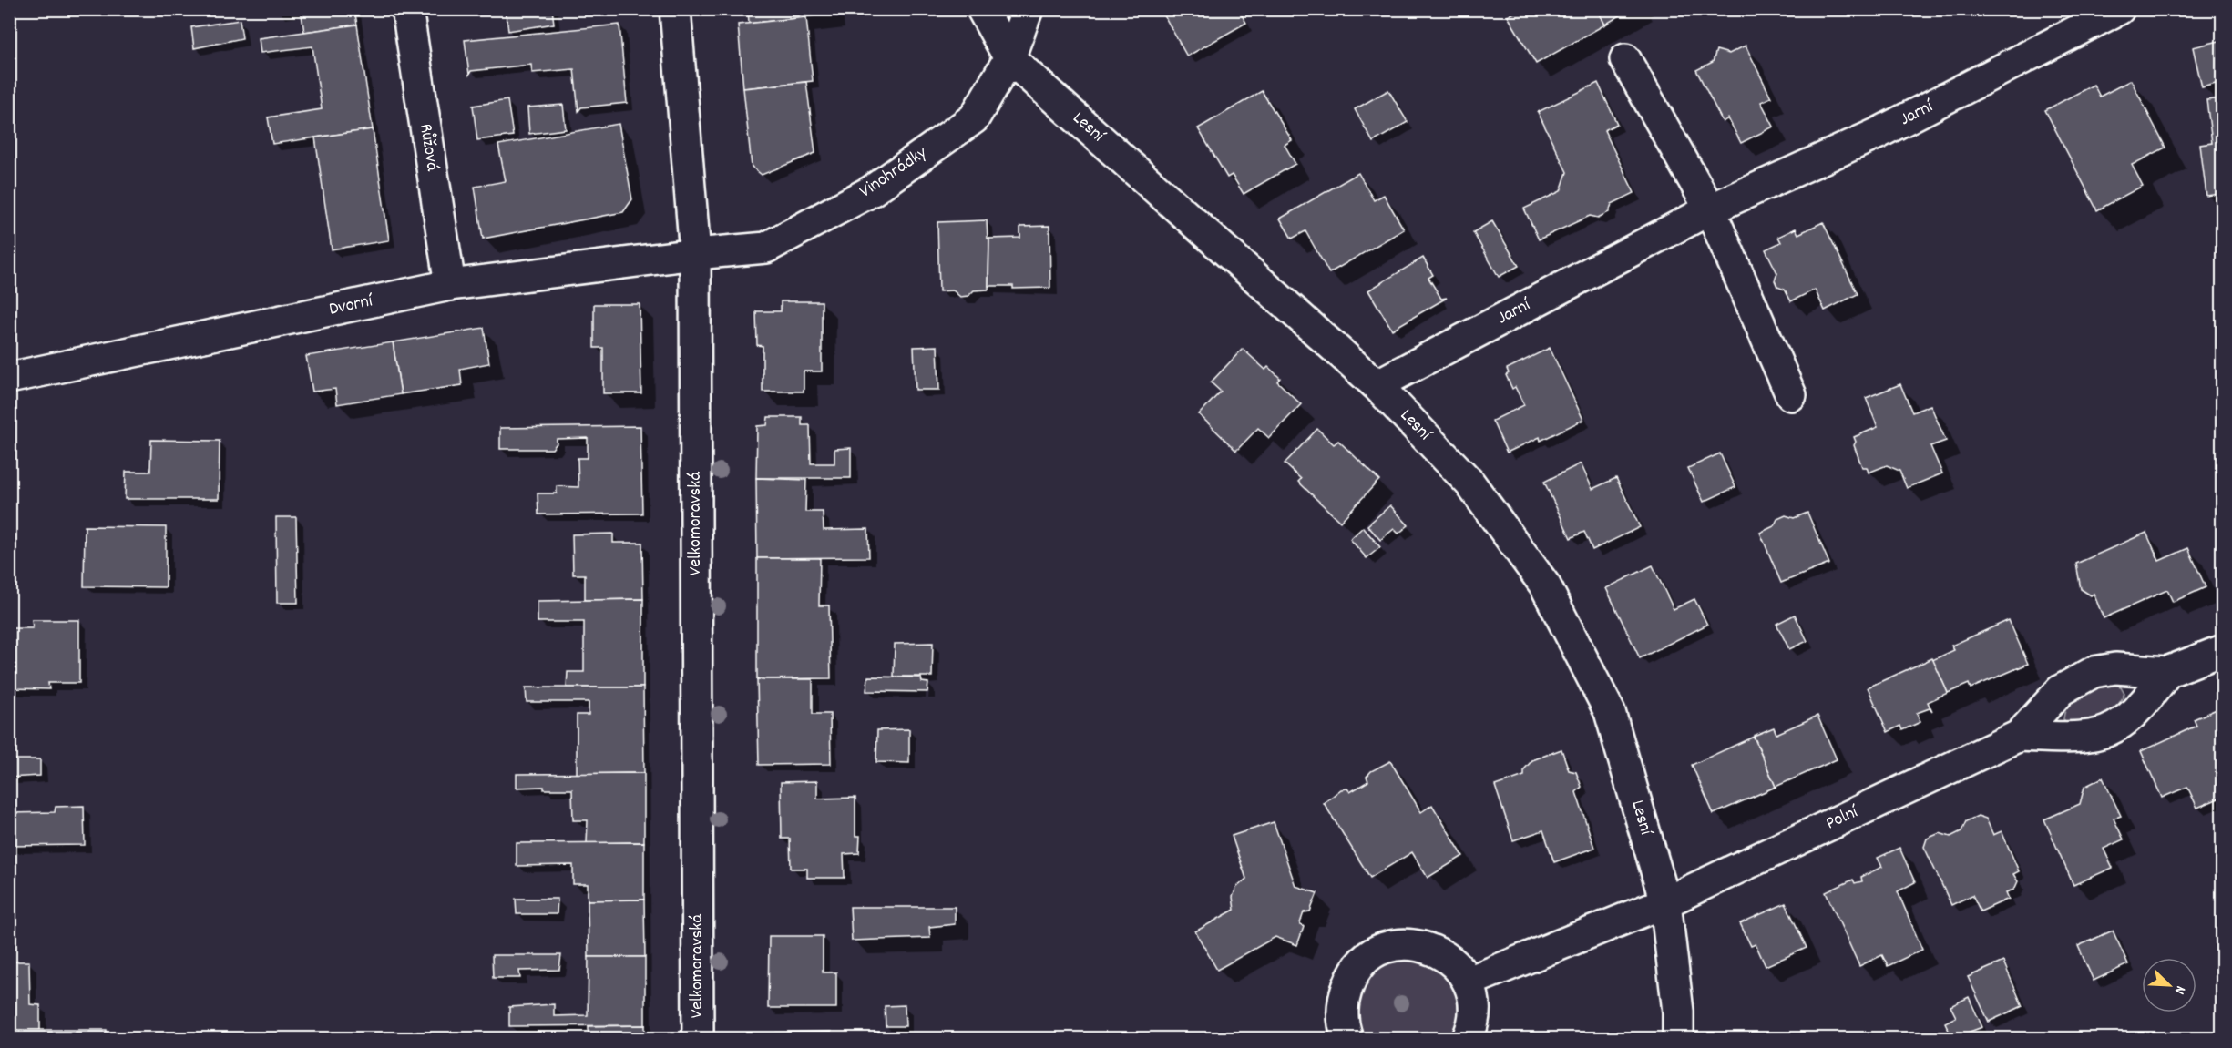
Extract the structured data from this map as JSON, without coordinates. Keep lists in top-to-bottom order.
{
  "streets": {
    "street": [
      "Jarní",
      "Lesní",
      "Růžová",
      "Vinohrádky",
      "Dvorní",
      "Velkomoravská",
      "Polní"
    ]
  },
  "crossings": [
    ["Jarní", "Lesní"],
    ["Lesní", "Vinohrádky"],
    ["Lesní", "Polní"],
    ["Růžová", "Dvorní"],
    ["Vinohrádky", "Dvorní"],
    ["Vinohrádky", "Velkomoravská"],
    ["Dvorní", "Velkomoravská"]
  ],
  "north": "bottom right"
}
